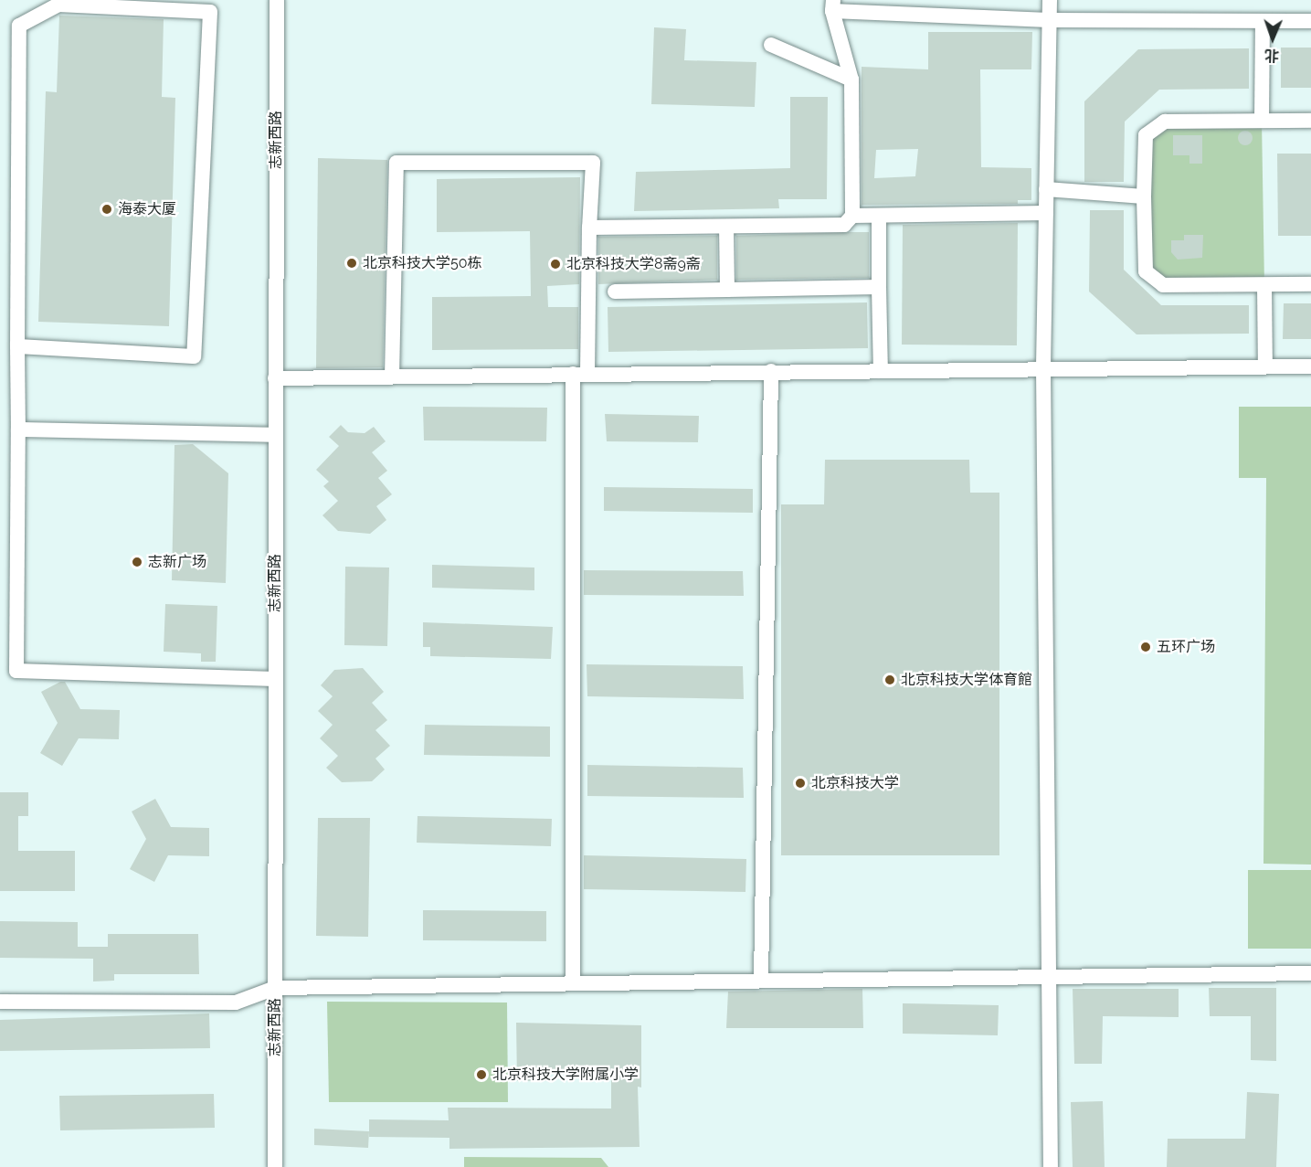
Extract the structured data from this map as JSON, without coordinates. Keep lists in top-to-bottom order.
{
  "streets": {
    "street": ["志新西路"]
  },
  "places": [
    "海泰大厦",
    "北京科技大学50栋",
    "北京科技大学8斋9斋",
    "志新广场",
    "五环广场",
    "北京科技大学体育館",
    "北京科技大学",
    "北京科技大学附属小学"
  ],
  "north": "bottom"
}
